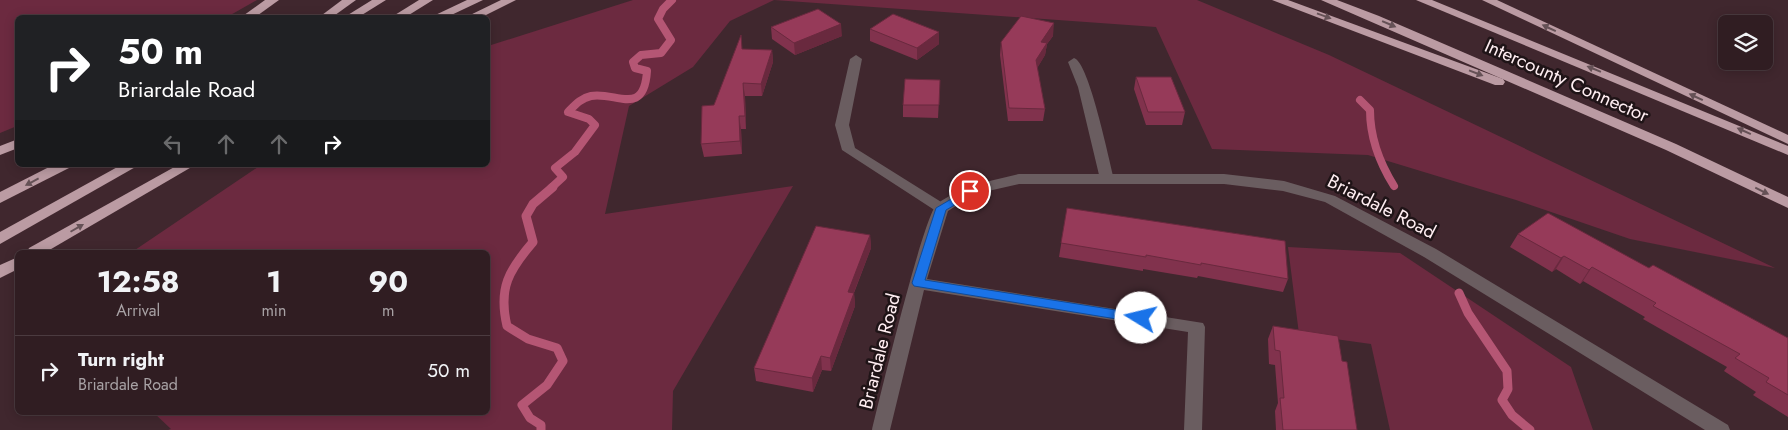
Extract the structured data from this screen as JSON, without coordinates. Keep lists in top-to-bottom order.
{
  "streets": {
    "highway": ["Intercounty Connector"],
    "street": ["Briardale Road"]
  },
  "page": {
    "turn": ["50 m", "Briardale Road"],
    "eta": [
      "12:58",
      "Arrival",
      "1",
      "min",
      "90",
      "m"
    ],
    "list": [
      {
        "name": "Turn right",
        "note": "Briardale Road",
        "value": "50 m"
      }
    ]
  }
}
